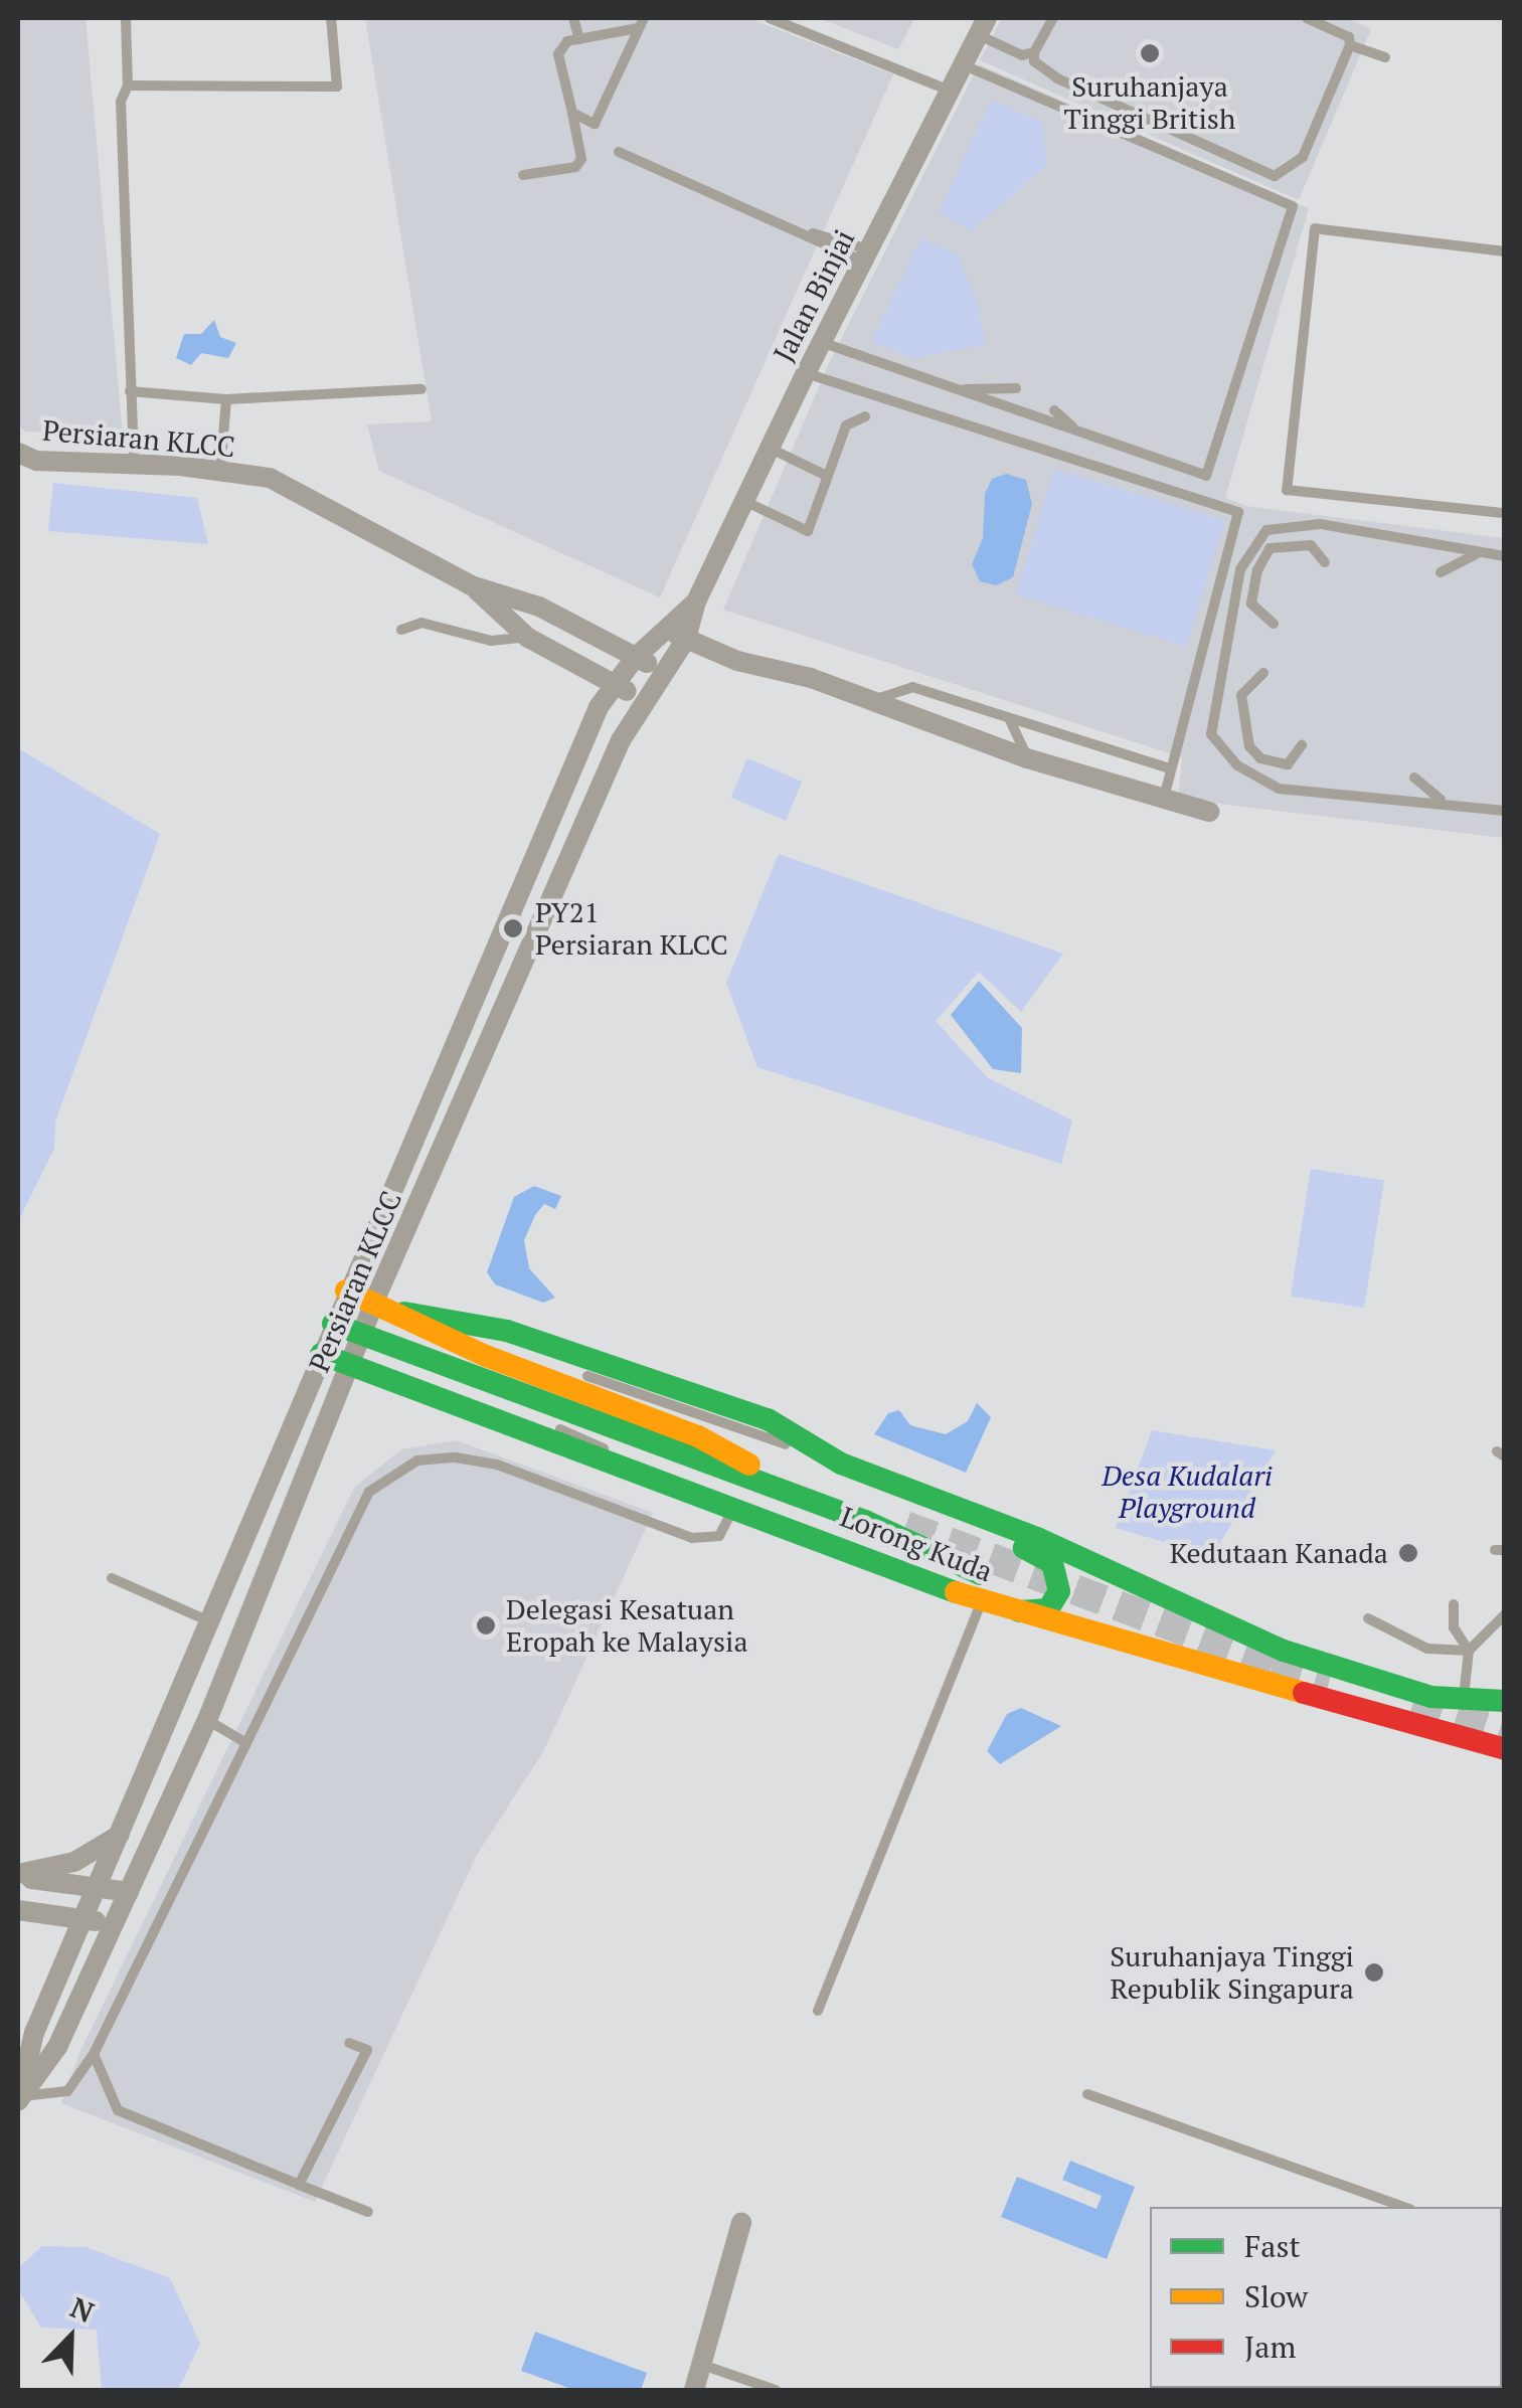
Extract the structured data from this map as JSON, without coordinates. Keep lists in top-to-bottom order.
{
  "streets": {
    "street": ["Jalan Binjai", "Persiaran KLCC", "Lorong Kuda"]
  },
  "crossings": [
    ["Jalan Binjai", "Persiaran KLCC"],
    ["Persiaran KLCC", "Lorong Kuda"]
  ],
  "parks": ["Desa Kudalari Playground"],
  "places": [
    "Suruhanjaya Tinggi British",
    "PY21 Persiaran KLCC",
    "Kedutaan Kanada",
    "Delegasi Kesatuan Eropah ke Malaysia",
    "Suruhanjaya Tinggi Republik Singapura"
  ],
  "legend": ["Fast", "Slow", "Jam"],
  "north": "top right"
}
